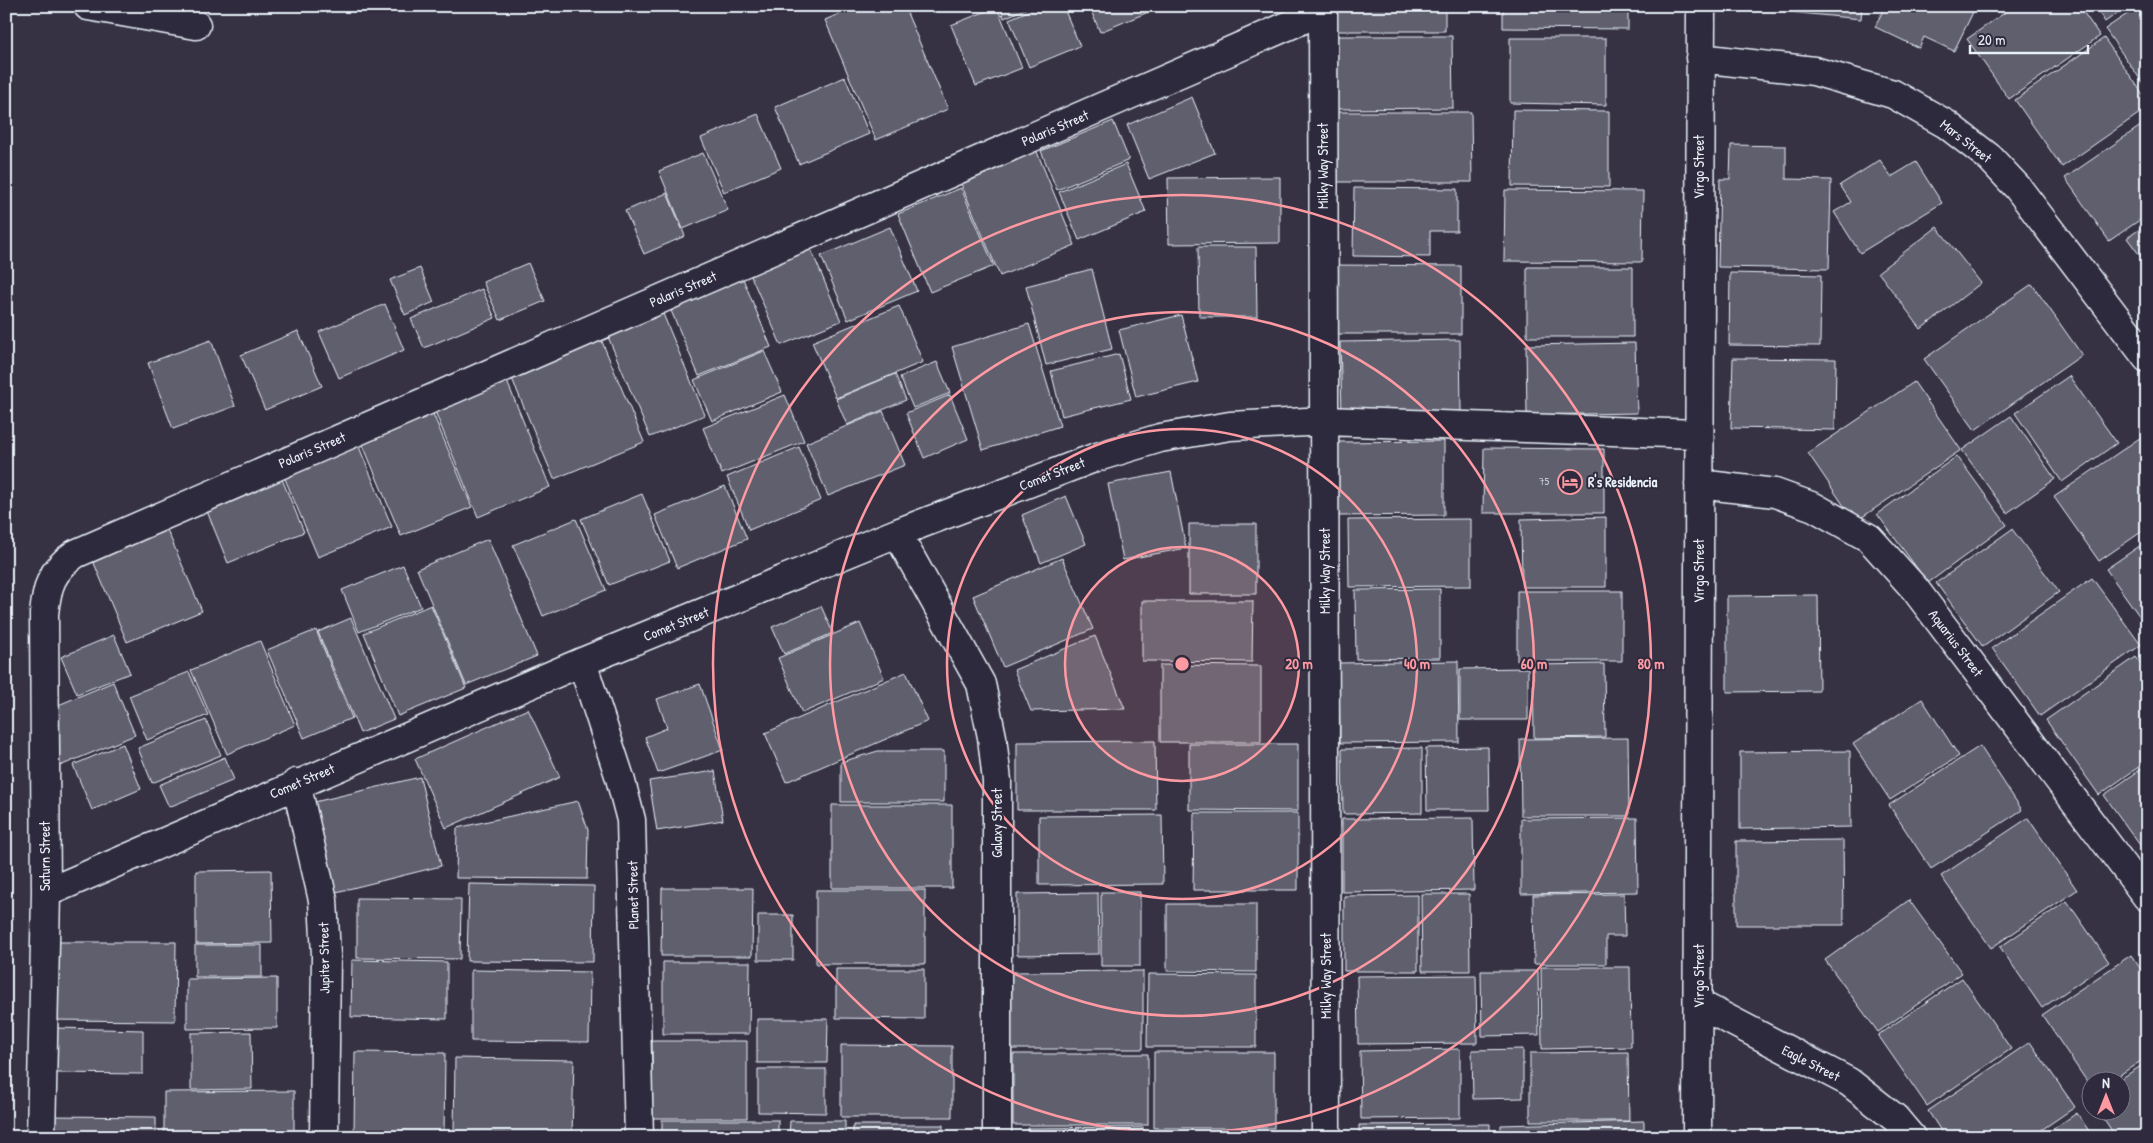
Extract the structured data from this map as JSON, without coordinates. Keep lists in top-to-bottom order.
{
  "streets": {
    "street": [
      "Polaris Street",
      "Mars Street",
      "Milky Way Street",
      "Virgo Street",
      "Comet Street",
      "Aquarius Street",
      "Galaxy Street",
      "Saturn Street",
      "Planet Street",
      "Jupiter Street",
      "Eagle Street"
    ]
  },
  "crossings": [
    ["Polaris Street", "Milky Way Street"],
    ["Polaris Street", "Saturn Street"],
    ["Mars Street", "Virgo Street"],
    ["Milky Way Street", "Comet Street"],
    ["Virgo Street", "Comet Street"],
    ["Virgo Street", "Aquarius Street"],
    ["Virgo Street", "Eagle Street"],
    ["Comet Street", "Galaxy Street"],
    ["Comet Street", "Saturn Street"],
    ["Comet Street", "Planet Street"],
    ["Comet Street", "Jupiter Street"]
  ],
  "places": {
    "hotel": ["R's Residencia"]
  },
  "house_numbers": ["75"],
  "scale_bar": "20 m",
  "north": "top",
  "rings": [
    "20 m",
    "40 m",
    "60 m",
    "80 m"
  ]
}
